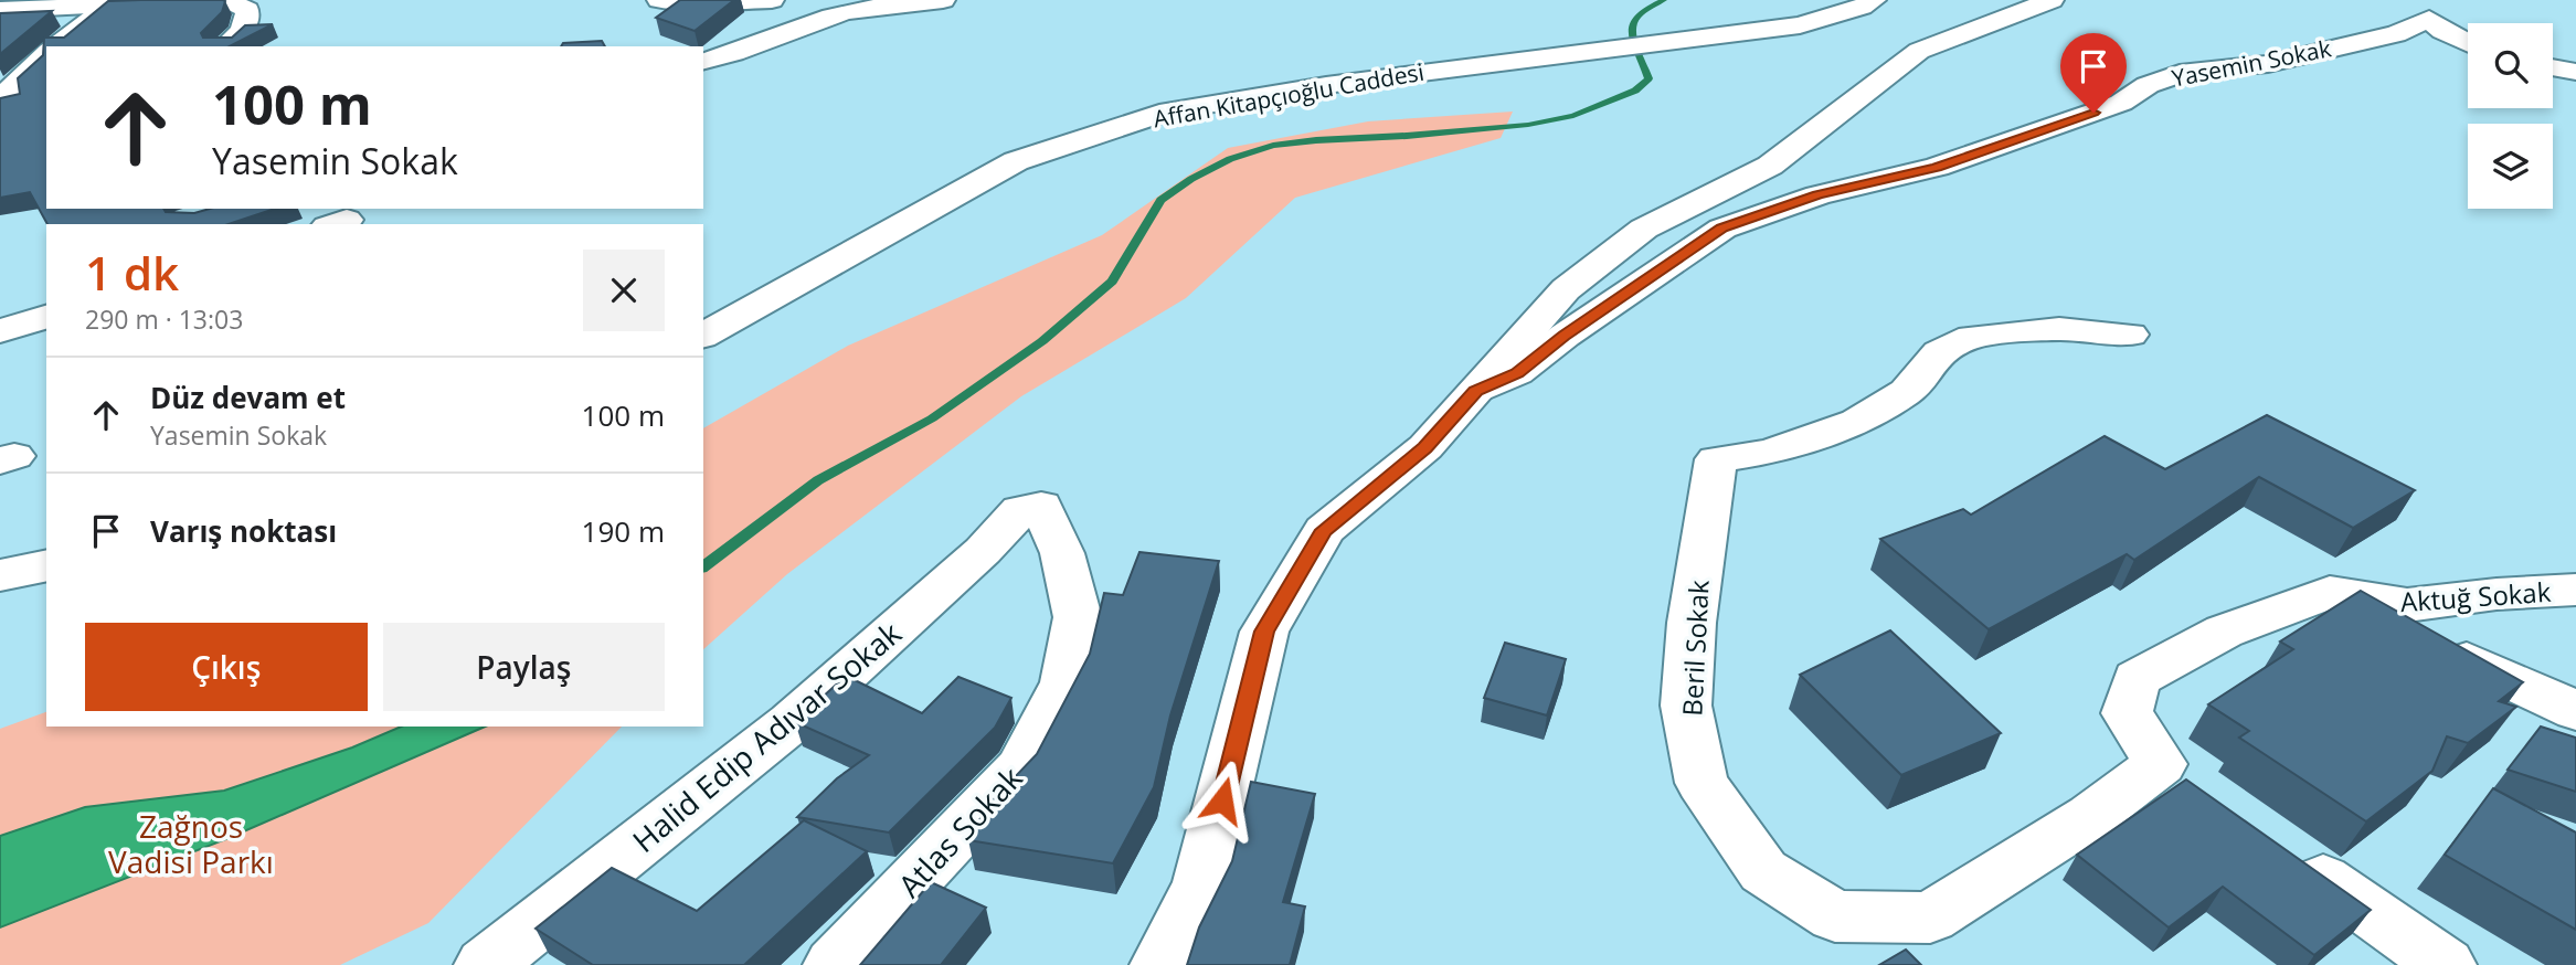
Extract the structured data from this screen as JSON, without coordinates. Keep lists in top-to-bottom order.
{
  "streets": {
    "street": [
      "Yasemin Sokak",
      "Affan Kitapçıoğlu Caddesi",
      "Aktuğ Sokak",
      "Beril Sokak",
      "Halid Edip Adıvar Sokak",
      "Atlas Sokak"
    ]
  },
  "crossings": [
    ["Aktuğ Sokak", "Beril Sokak"],
    ["Halid Edip Adıvar Sokak", "Atlas Sokak"]
  ],
  "parks": ["Zağnos Vadisi Parkı"],
  "page": {
    "turn": ["100 m", "Yasemin Sokak"],
    "heading": ["1 dk", "290 m · 13:03"],
    "list": [
      {
        "name": "Düz devam et",
        "note": "Yasemin Sokak",
        "value": "100 m"
      },
      {
        "name": "Varış noktası",
        "value": "190 m"
      }
    ],
    "buttons": ["Çıkış", "Paylaş"]
  }
}
